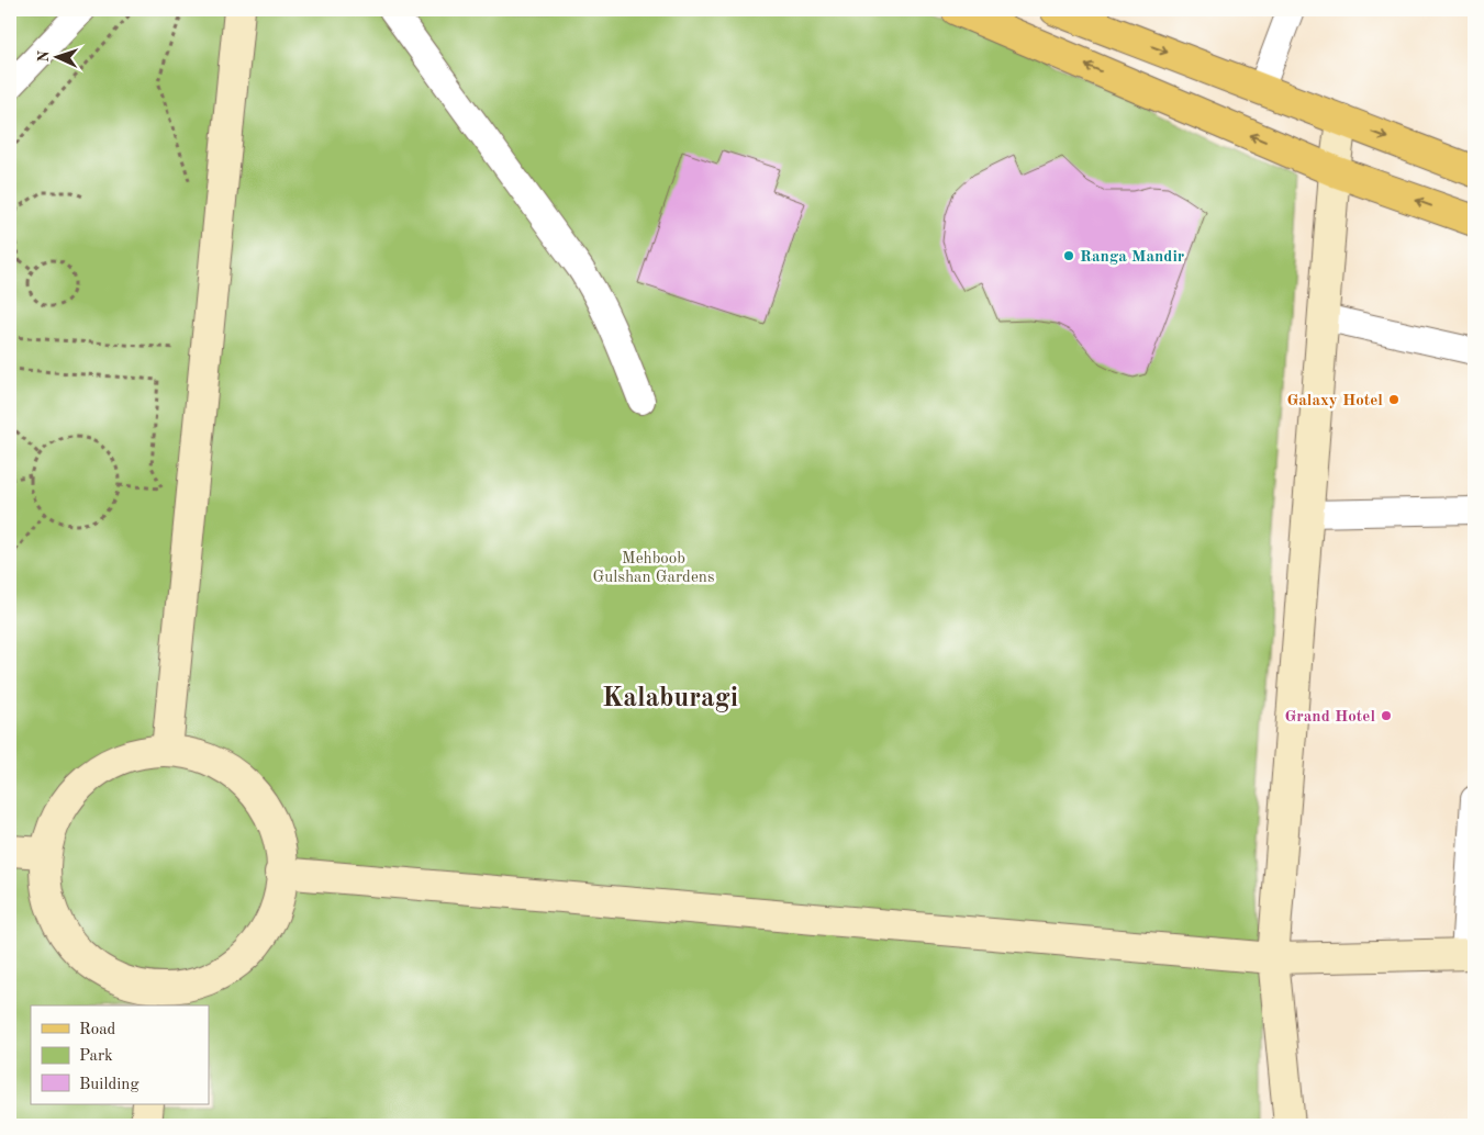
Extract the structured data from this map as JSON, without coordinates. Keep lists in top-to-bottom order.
{
  "districts": ["Kalaburagi"],
  "parks": ["Mehboob Gulshan Gardens"],
  "places": ["Ranga Mandir", "Galaxy Hotel", "Grand Hotel"],
  "legend": ["Road", "Park", "Building"],
  "north": "left"
}
